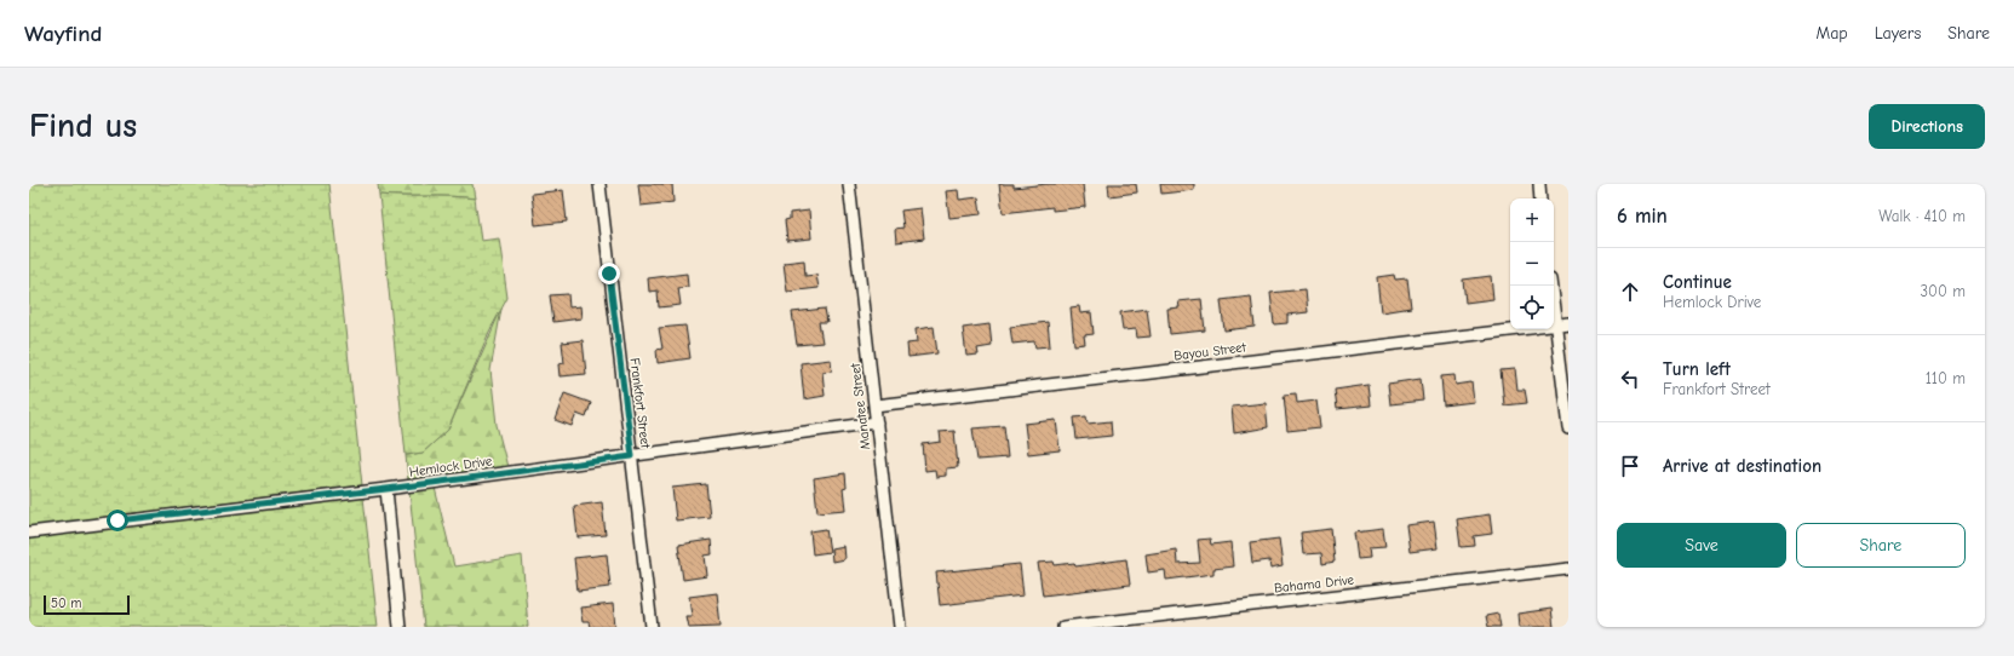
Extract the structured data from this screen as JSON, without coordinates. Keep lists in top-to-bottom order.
{
  "streets": {
    "street": [
      "Bayou Street",
      "Frankfort Street",
      "Manatee Street",
      "Hemlock Drive",
      "Bahama Drive"
    ]
  },
  "crossings": [
    ["Bayou Street", "Manatee Street"],
    ["Frankfort Street", "Hemlock Drive"],
    ["Manatee Street", "Hemlock Drive"]
  ],
  "scale_bar": "50 m",
  "page": {
    "header": "Wayfind",
    "nav": ["Map", "Layers", "Share"],
    "buttons": [
      "Directions",
      ["Save", "Share"]
    ],
    "title": "Find us",
    "heading": ["6 min", "Walk · 410 m"],
    "map_buttons": ["+", "−"],
    "list": [
      ["Continue", "Hemlock Drive", "300 m"],
      ["Turn left", "Frankfort Street", "110 m"],
      "Arrive at destination"
    ],
    "scale": "50 m"
  }
}
